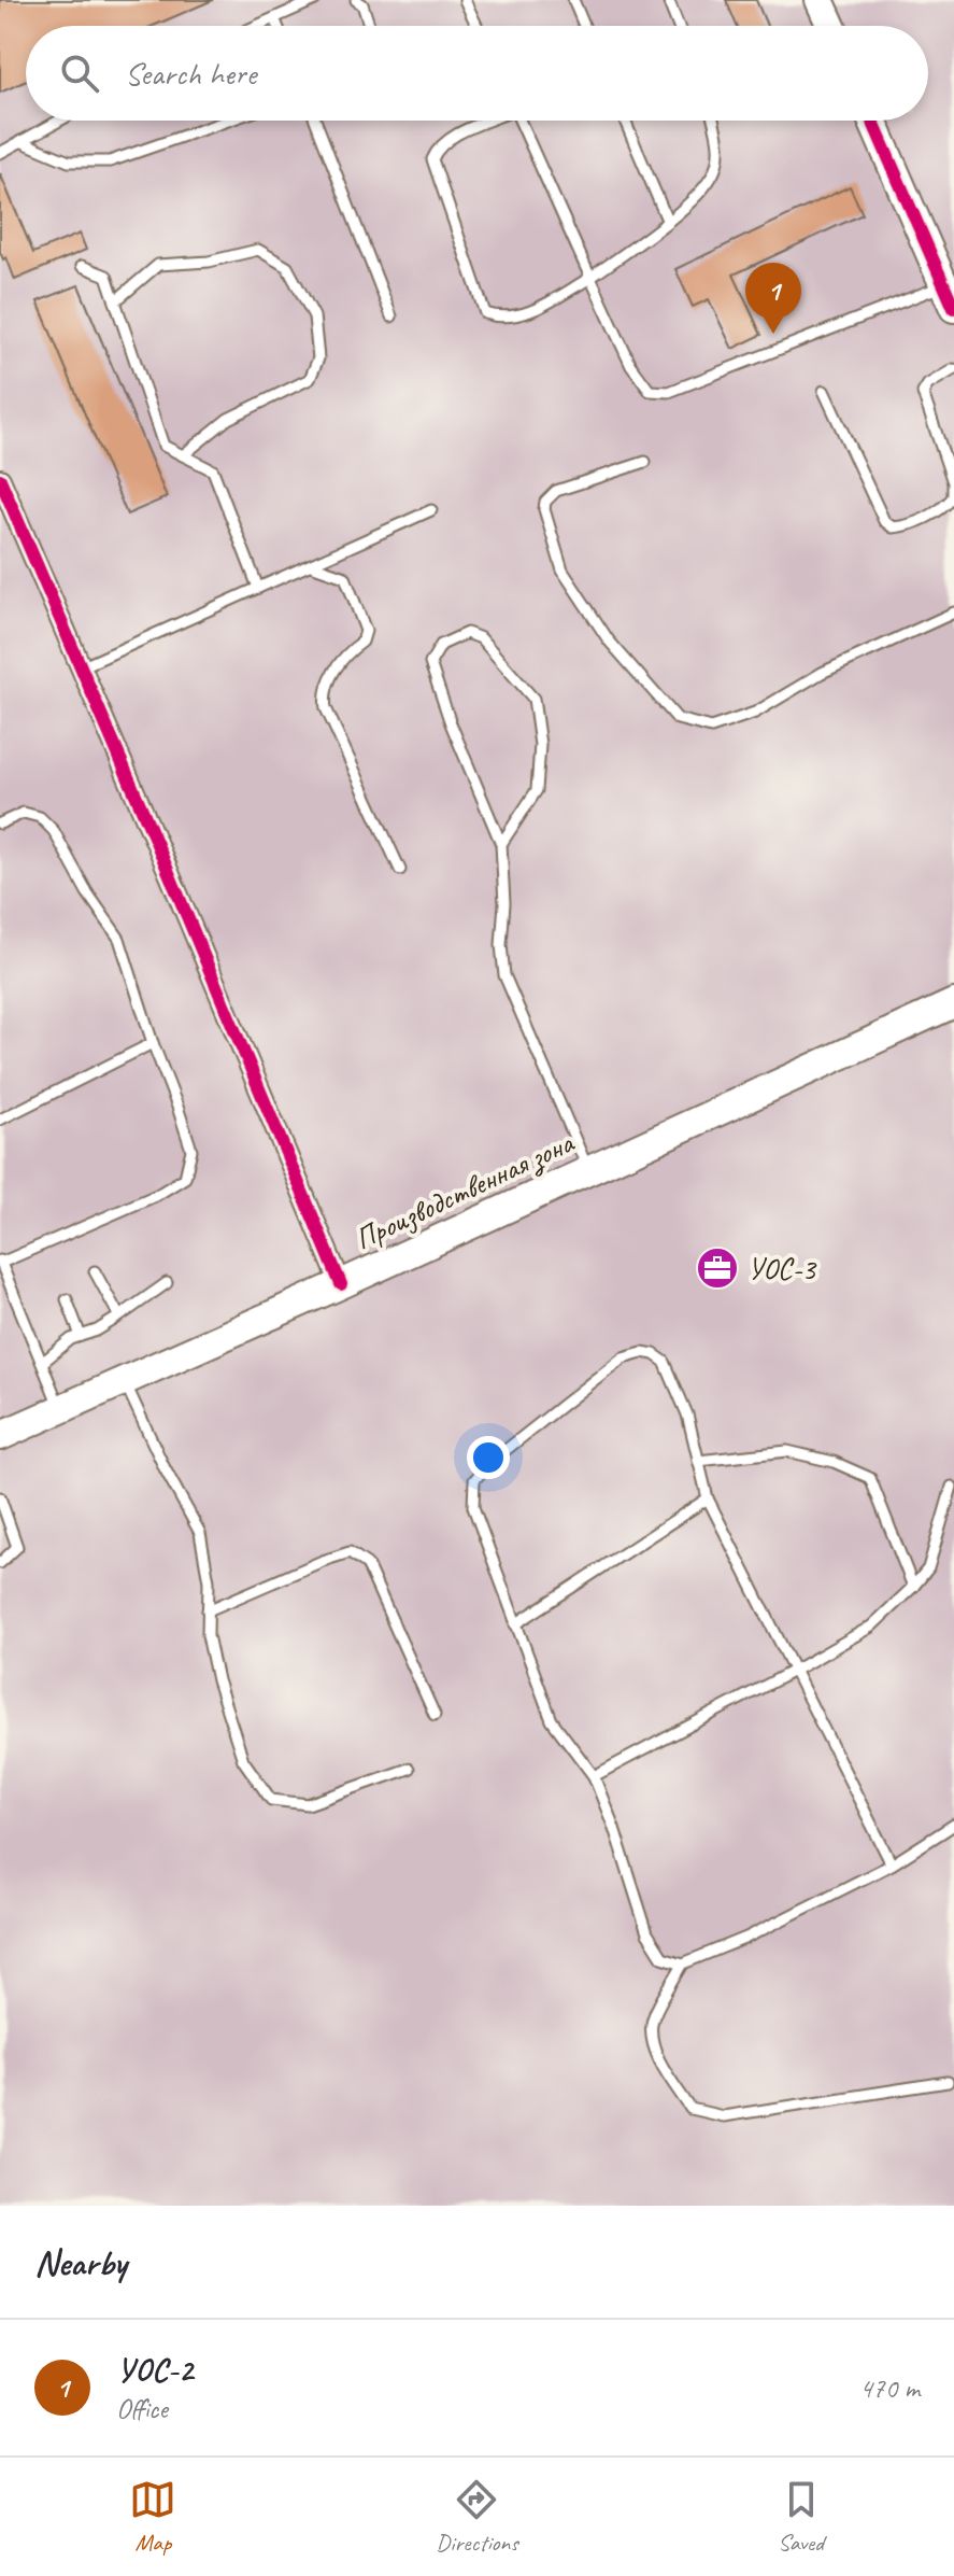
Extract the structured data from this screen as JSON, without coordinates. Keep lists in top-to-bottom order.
{
  "streets": {
    "main road": ["Производственная зона"]
  },
  "places": {
    "office": ["УОС-3"]
  },
  "page": {
    "search": "Search here",
    "pins": "1",
    "heading": "Nearby",
    "list": [
      {
        "mark": "1",
        "name": "УОС-2",
        "note": "Office",
        "value": "470 m"
      }
    ],
    "nav": ["Map", "Directions", "Saved"]
  }
}
